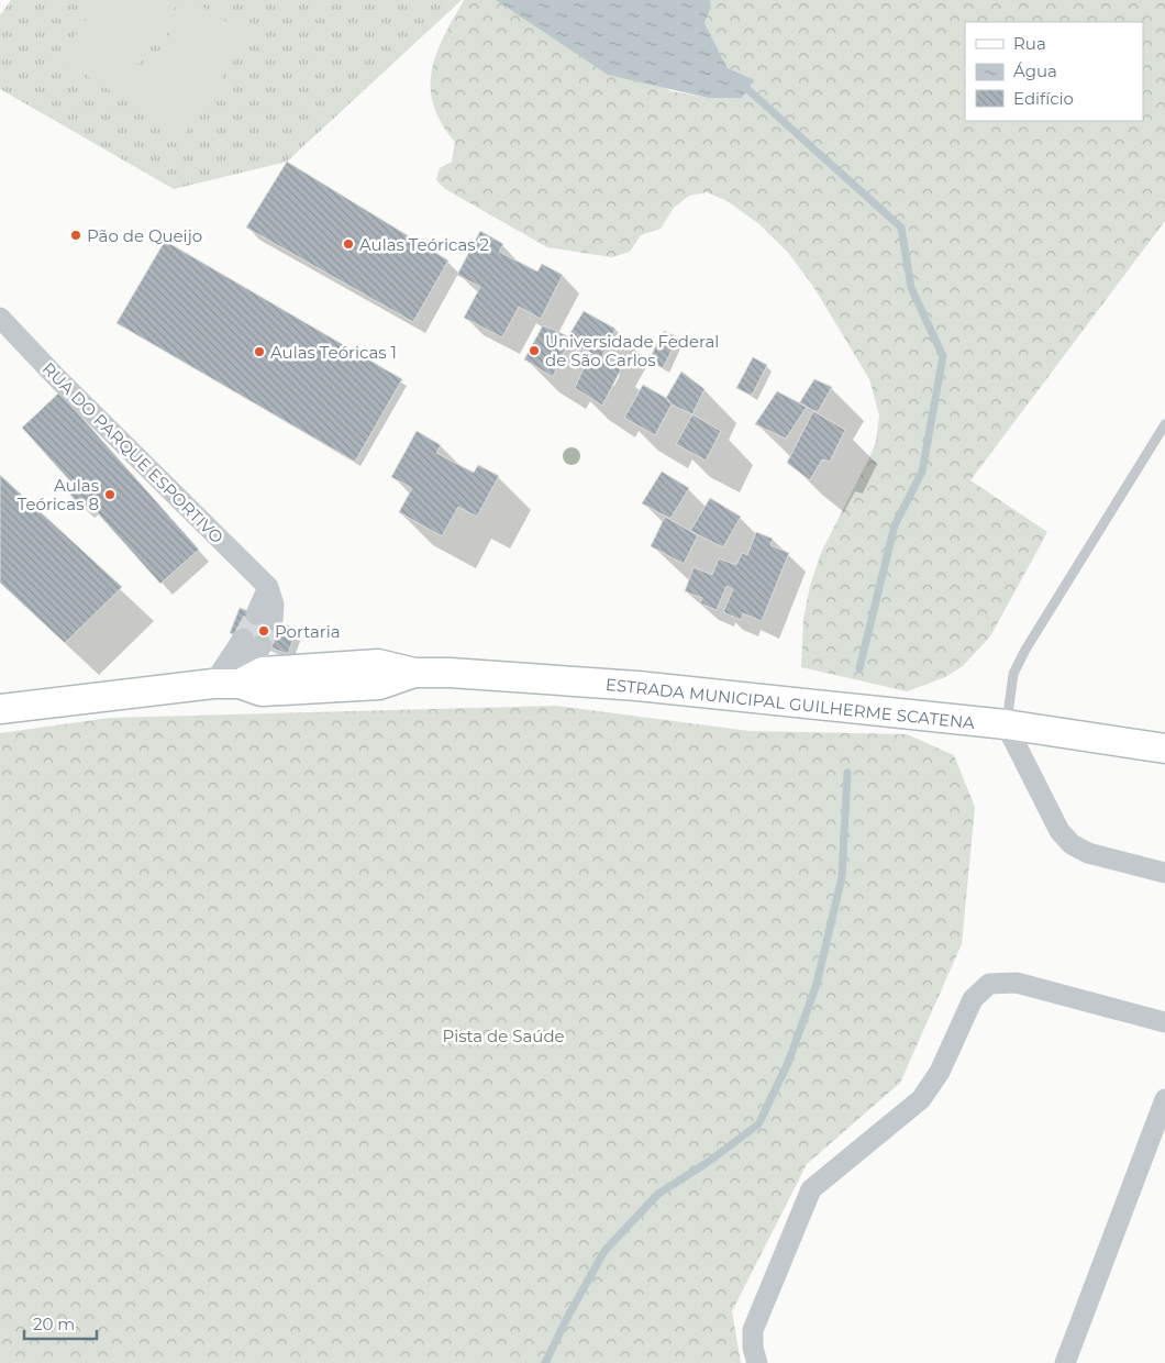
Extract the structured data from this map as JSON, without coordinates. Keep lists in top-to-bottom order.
{
  "streets": {
    "main road": ["ESTRADA MUNICIPAL GUILHERME SCATENA"],
    "street": ["RUA DO PARQUE ESPORTIVO"]
  },
  "parks": ["Pista de Saúde"],
  "places": [
    "Pão de Queijo",
    "Aulas Teóricas 2",
    "Universidade Federal de São Carlos",
    "Aulas Teóricas 1",
    "Aulas Teóricas 8",
    "Portaria"
  ],
  "legend": ["Rua", "Água", "Edifício"],
  "scale_bar": "20 m"
}
